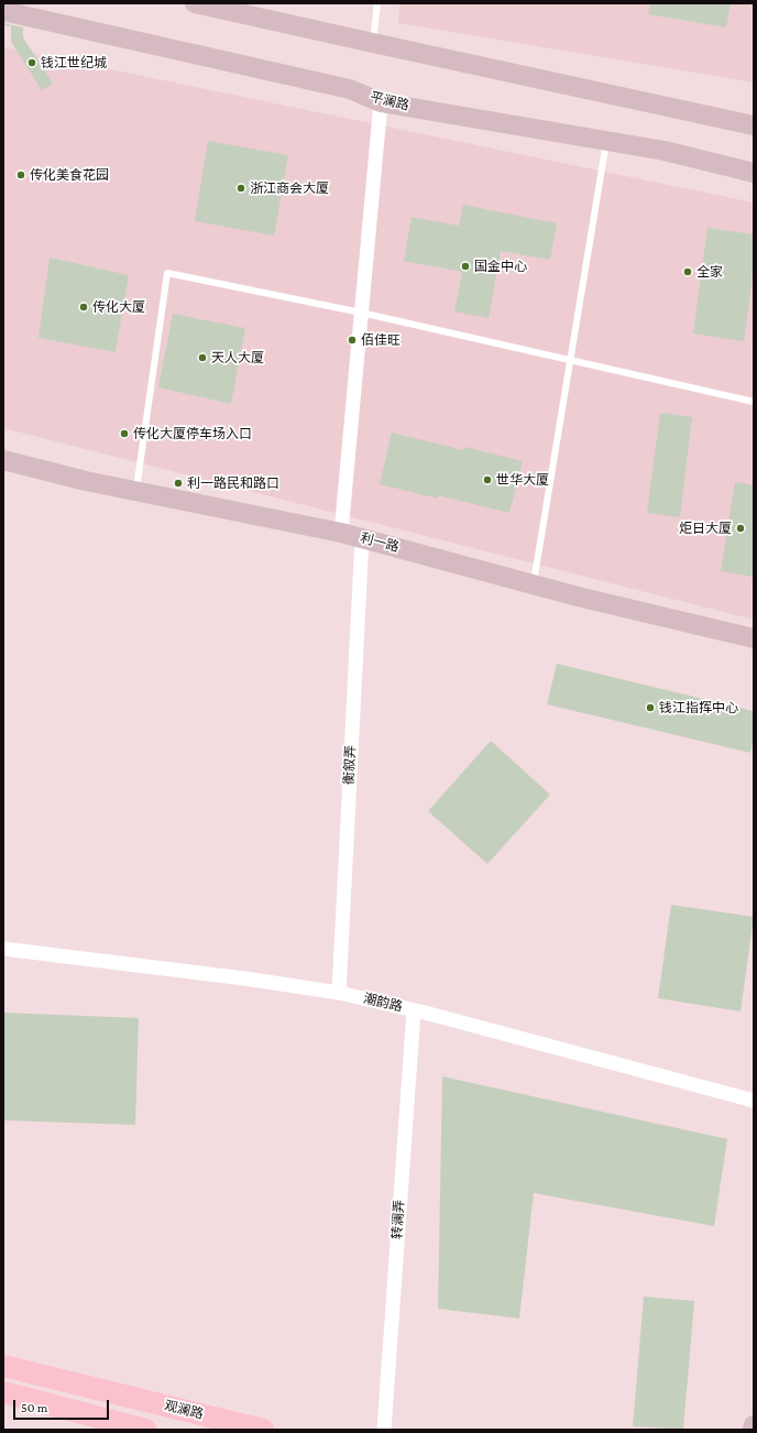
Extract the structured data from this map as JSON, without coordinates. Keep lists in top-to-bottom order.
{
  "streets": {
    "main road": ["平澜路", "利一路", "观澜路"],
    "street": ["衡叙弄", "潮韵路", "转澜弄"]
  },
  "crossings": [
    ["利一路", "衡叙弄"],
    ["衡叙弄", "潮韵路"],
    ["潮韵路", "转澜弄"]
  ],
  "places": [
    "钱江世纪城",
    "传化美食花园",
    "浙江商会大厦",
    "国金中心",
    "全家",
    "传化大厦",
    "佰佳旺",
    "天人大厦",
    "传化大厦停车场入口",
    "世华大厦",
    "利一路民和路口",
    "炬日大厦",
    "钱江指挥中心"
  ],
  "scale_bar": "50 m"
}
